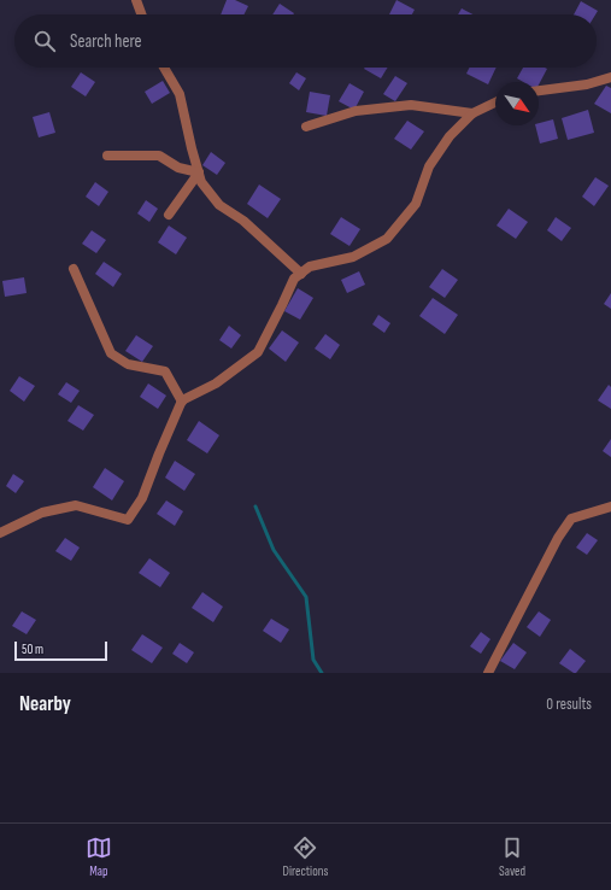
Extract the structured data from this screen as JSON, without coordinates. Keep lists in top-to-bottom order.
{
  "scale_bar": "50 m",
  "north": "bottom right",
  "page": {
    "search": "Search here",
    "scale": "50 m",
    "heading": ["Nearby", "0 results"],
    "nav": ["Map", "Directions", "Saved"]
  }
}
